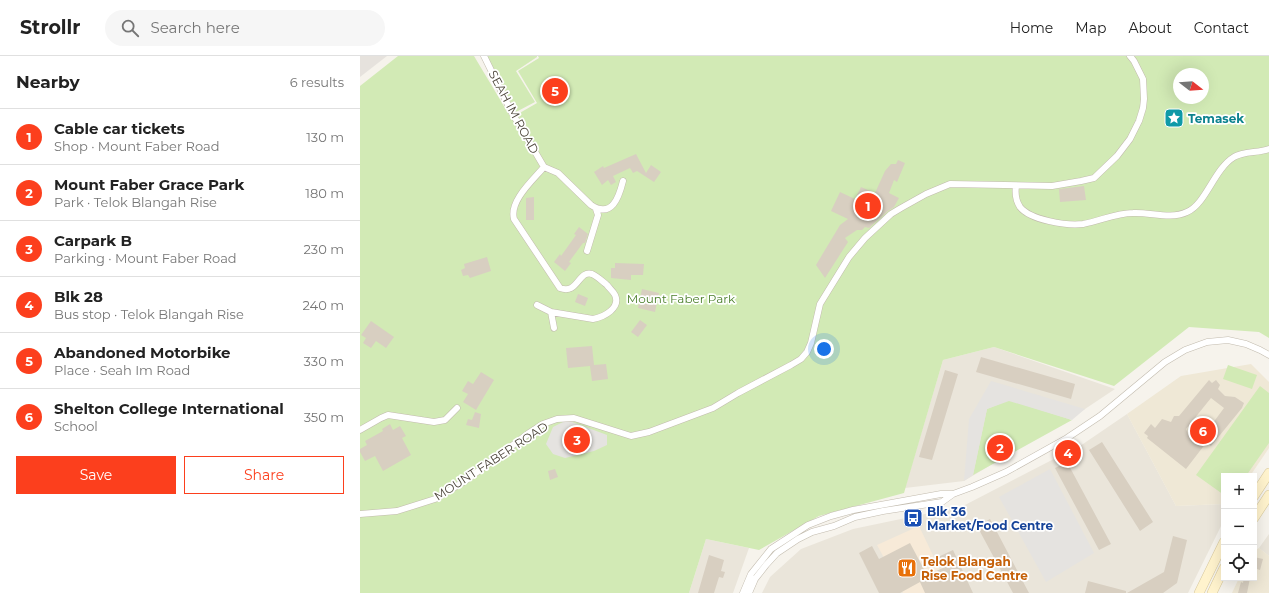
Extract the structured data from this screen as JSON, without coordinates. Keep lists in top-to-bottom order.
{
  "streets": {
    "street": ["SEAH IM ROAD", "MOUNT FABER ROAD"]
  },
  "parks": ["Mount Faber Park"],
  "places": {
    "place": ["Temasek"],
    "bus stop": ["Blk 36 Market/Food Centre"],
    "restaurant": ["Telok Blangah Rise Food Centre"]
  },
  "north": "right",
  "page": {
    "header": "Strollr",
    "search": "Search here",
    "nav": [
      "Home",
      "Map",
      "About",
      "Contact"
    ],
    "heading": ["Nearby", "6 results"],
    "pins": [
      "5",
      "1",
      "6",
      "3",
      "2",
      "4"
    ],
    "list": [
      {
        "mark": "1",
        "name": "Cable car tickets",
        "note": "Shop · Mount Faber Road",
        "value": "130 m"
      },
      {
        "mark": "2",
        "name": "Mount Faber Grace Park",
        "note": "Park · Telok Blangah Rise",
        "value": "180 m"
      },
      {
        "mark": "3",
        "name": "Carpark B",
        "note": "Parking · Mount Faber Road",
        "value": "230 m"
      },
      {
        "mark": "4",
        "name": "Blk 28",
        "note": "Bus stop · Telok Blangah Rise",
        "value": "240 m"
      },
      {
        "mark": "5",
        "name": "Abandoned Motorbike",
        "note": "Place · Seah Im Road",
        "value": "330 m"
      },
      {
        "mark": "6",
        "name": "Shelton College International",
        "note": "School",
        "value": "350 m"
      }
    ],
    "buttons": ["Save", "Share"],
    "map_buttons": ["+", "−"]
  }
}
